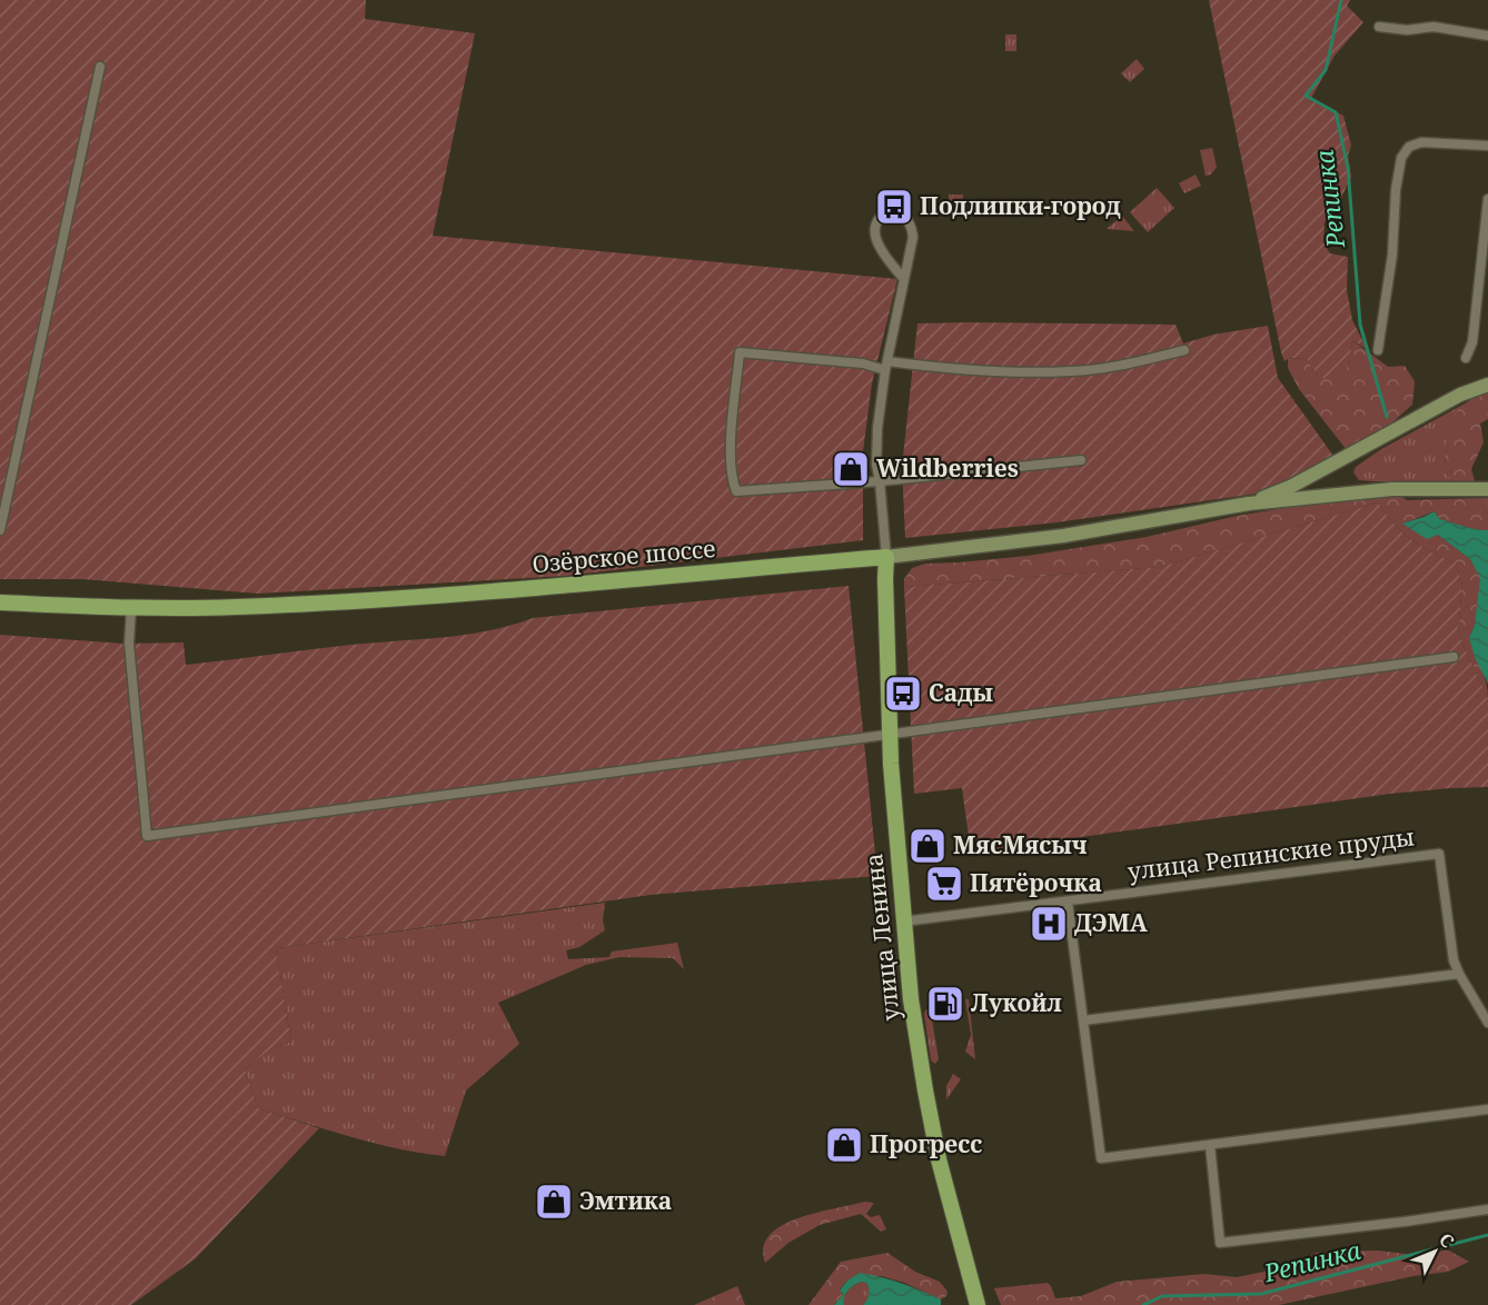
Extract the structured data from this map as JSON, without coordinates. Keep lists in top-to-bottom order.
{
  "streets": {
    "main road": ["Озёрское шоссе", "улица Ленина"],
    "street": ["улица Репинские пруды"]
  },
  "crossings": [
    ["Озёрское шоссе", "улица Ленина"]
  ],
  "water": ["Репинка"],
  "places": {
    "bus stop": ["Подлипки-город", "Сады"],
    "shop": [
      "Wildberries",
      "МясМясыч",
      "Прогресс",
      "Эмтика"
    ],
    "supermarket": ["Пятёрочка"],
    "hospital": ["ДЭМА"],
    "fuel station": ["Лукойл"]
  },
  "north": "top right"
}
